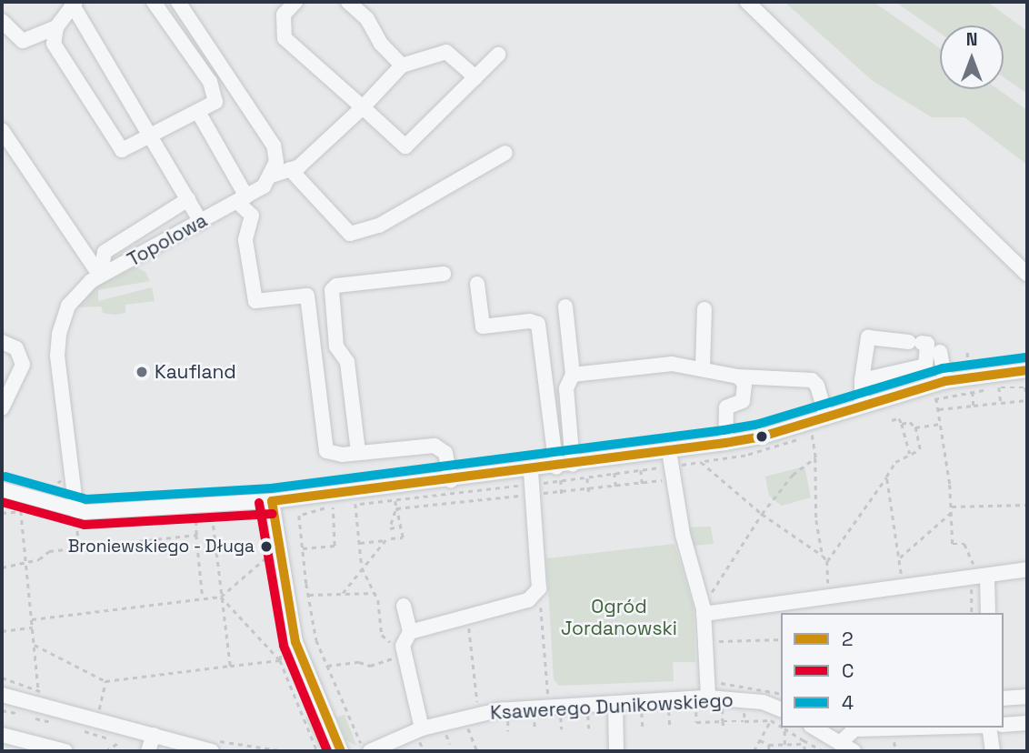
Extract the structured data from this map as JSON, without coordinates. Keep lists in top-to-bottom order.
{
  "streets": {
    "street": ["Topolowa", "Ksawerego Dunikowskiego"]
  },
  "parks": ["Ogród Jordanowski"],
  "places": ["Kaufland", "Broniewskiego - Długa"],
  "lines": ["transit line 4", "transit line 2", "transit line C"],
  "legend": ["2", "C", "4"],
  "north": "top"
}
